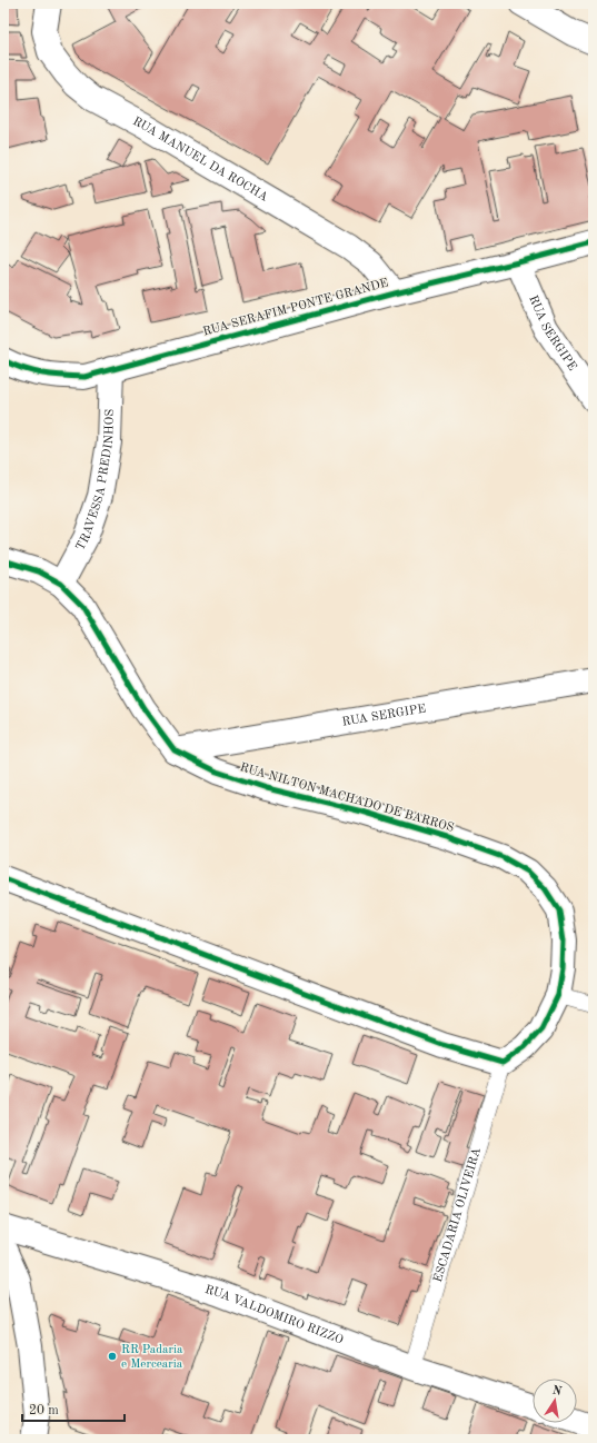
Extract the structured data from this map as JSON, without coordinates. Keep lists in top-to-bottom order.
{
  "streets": {
    "street": [
      "RUA MANUEL DA ROCHA",
      "RUA SERAFIM PONTE GRANDE",
      "RUA SERGIPE",
      "TRAVESSA PREDINHOS",
      "RUA NILTON MACHADO DE BARROS",
      "RUA VALDOMIRO RIZZO"
    ],
    "lane": ["ESCADARIA OLIVEIRA"]
  },
  "crossings": [
    ["RUA MANUEL DA ROCHA", "RUA SERAFIM PONTE GRANDE"],
    ["RUA SERAFIM PONTE GRANDE", "RUA SERGIPE"],
    ["RUA SERAFIM PONTE GRANDE", "TRAVESSA PREDINHOS"],
    ["RUA SERGIPE", "RUA NILTON MACHADO DE BARROS"],
    ["TRAVESSA PREDINHOS", "RUA NILTON MACHADO DE BARROS"],
    ["RUA NILTON MACHADO DE BARROS", "ESCADARIA OLIVEIRA"],
    ["ESCADARIA OLIVEIRA", "RUA VALDOMIRO RIZZO"]
  ],
  "places": ["RR Padaria e Mercearia"],
  "scale_bar": "20 m",
  "north": "top"
}
